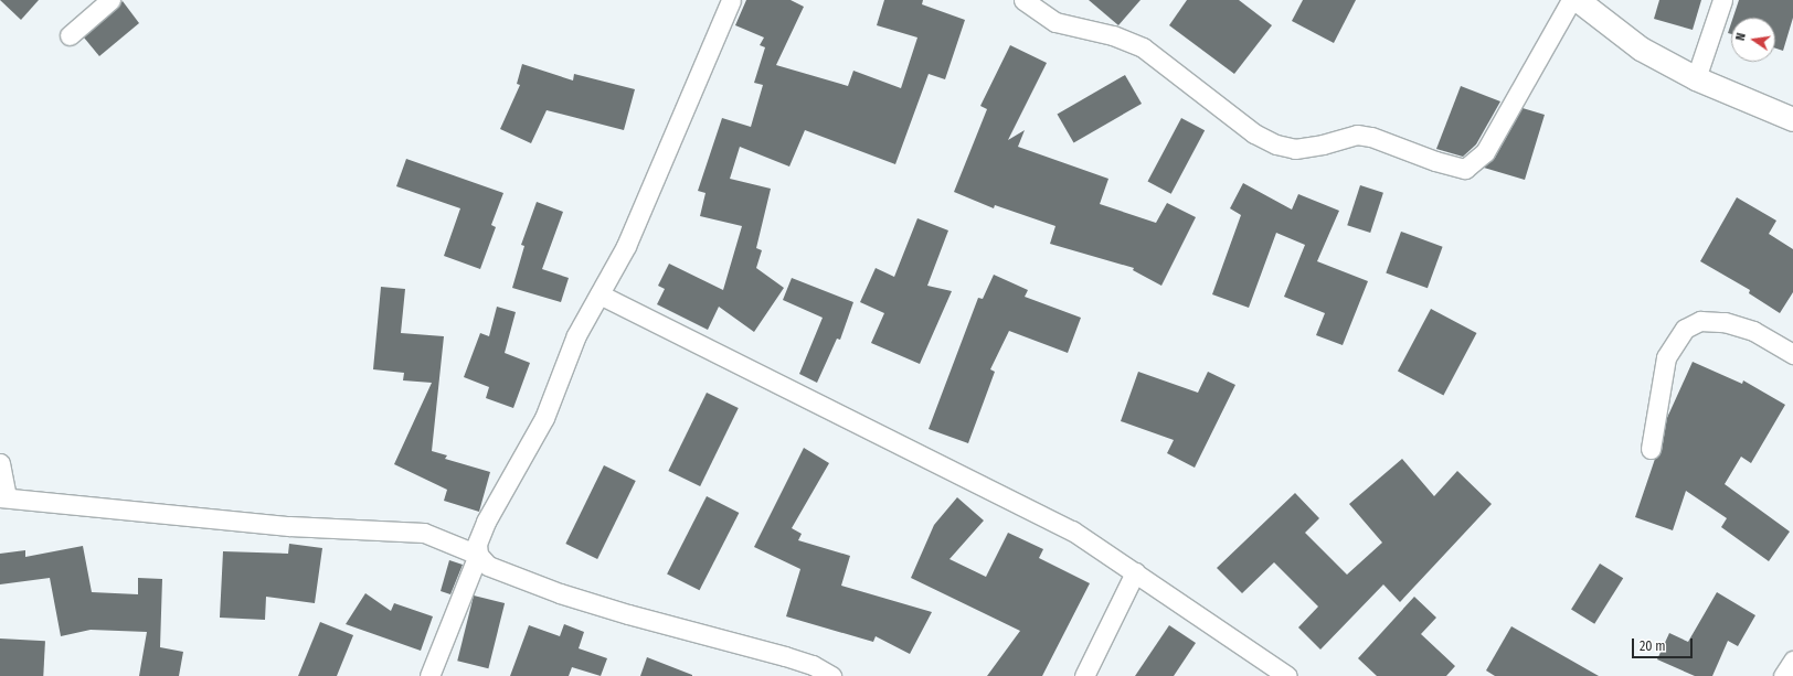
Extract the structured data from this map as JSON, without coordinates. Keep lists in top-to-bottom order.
{
  "scale_bar": "20 m",
  "north": "left"
}
